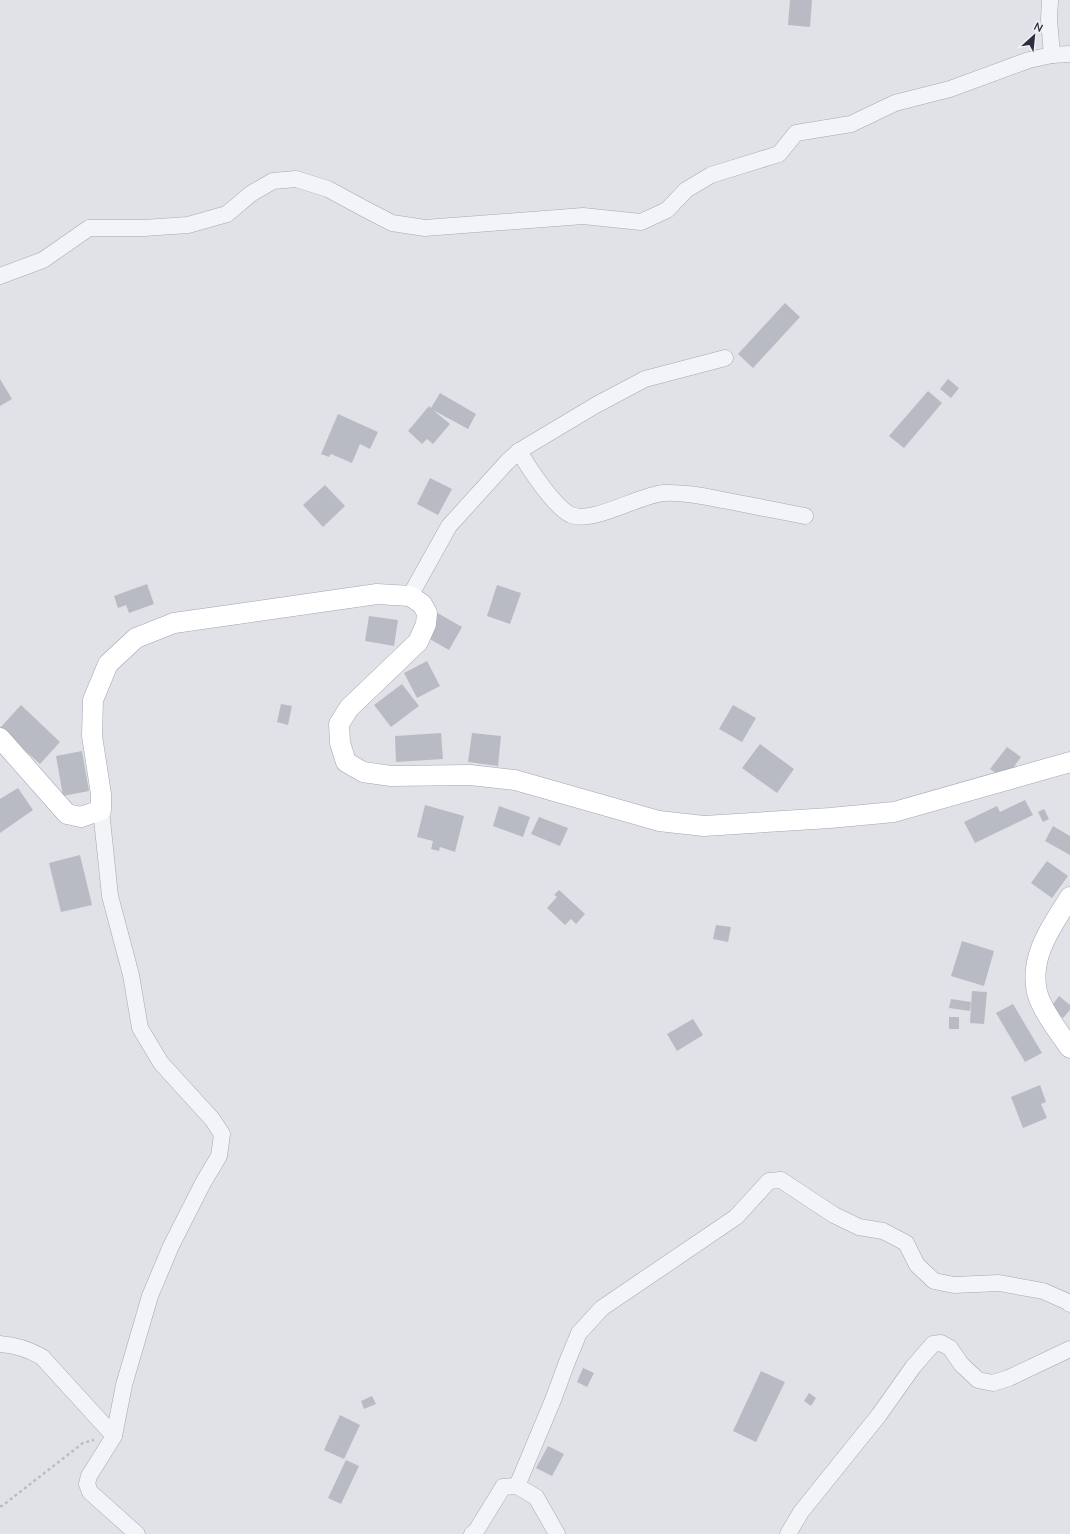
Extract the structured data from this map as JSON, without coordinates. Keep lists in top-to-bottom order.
{
  "north": "top right"
}
